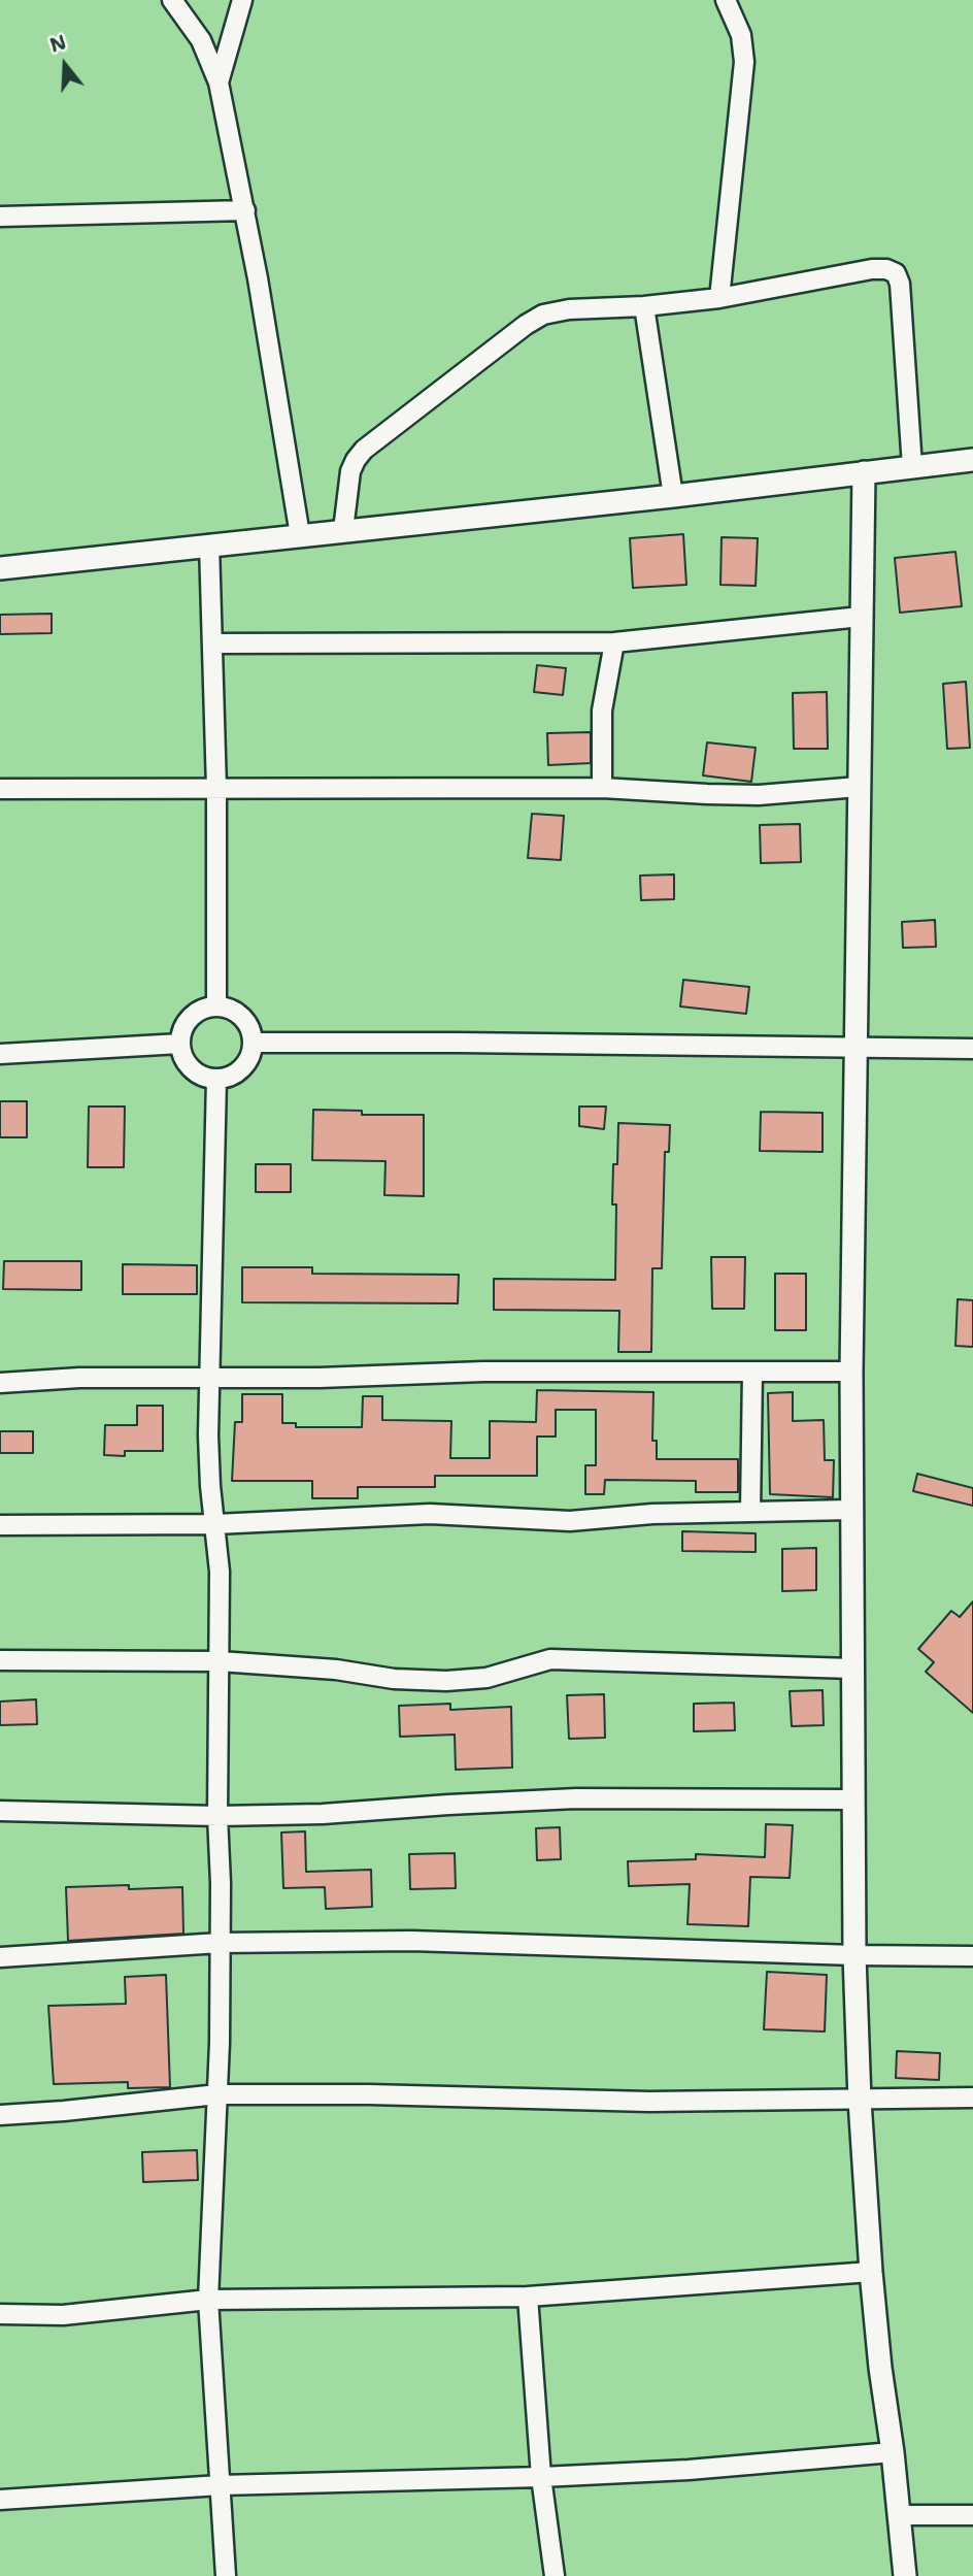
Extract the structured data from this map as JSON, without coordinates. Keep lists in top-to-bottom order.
{
  "north": "top"
}
